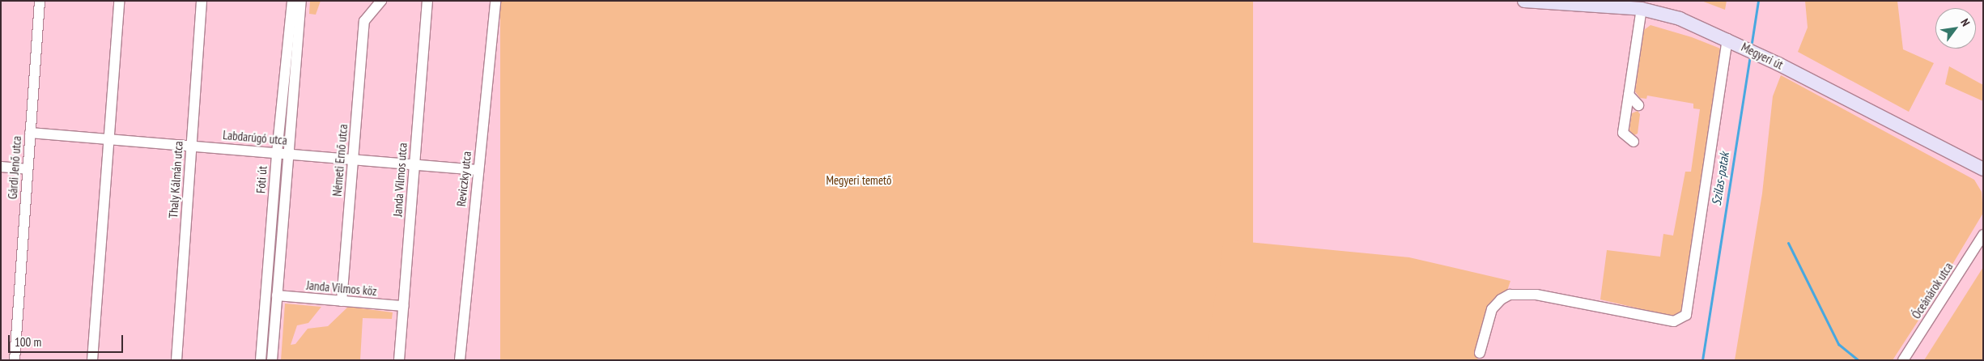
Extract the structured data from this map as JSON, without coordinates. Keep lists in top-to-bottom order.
{
  "streets": {
    "main road": ["Megyeri út"],
    "street": [
      "Labdarúgó utca",
      "Németi Ernő utca",
      "Gárdi Jenő utca",
      "Reviczky utca",
      "Thaly Kálmán utca",
      "Fóti út",
      "Janda Vilmos utca",
      "Janda Vilmos köz",
      "Óceánárok utca"
    ]
  },
  "crossings": [
    ["Labdarúgó utca", "Németi Ernő utca"],
    ["Labdarúgó utca", "Gárdi Jenő utca"],
    ["Labdarúgó utca", "Reviczky utca"],
    ["Labdarúgó utca", "Thaly Kálmán utca"],
    ["Labdarúgó utca", "Fóti út"],
    ["Labdarúgó utca", "Janda Vilmos utca"],
    ["Németi Ernő utca", "Janda Vilmos köz"],
    ["Fóti út", "Janda Vilmos köz"],
    ["Janda Vilmos utca", "Janda Vilmos köz"]
  ],
  "water": ["Szilas-patak"],
  "parks": ["Megyeri temető"],
  "scale_bar": "100 m",
  "north": "top right"
}
